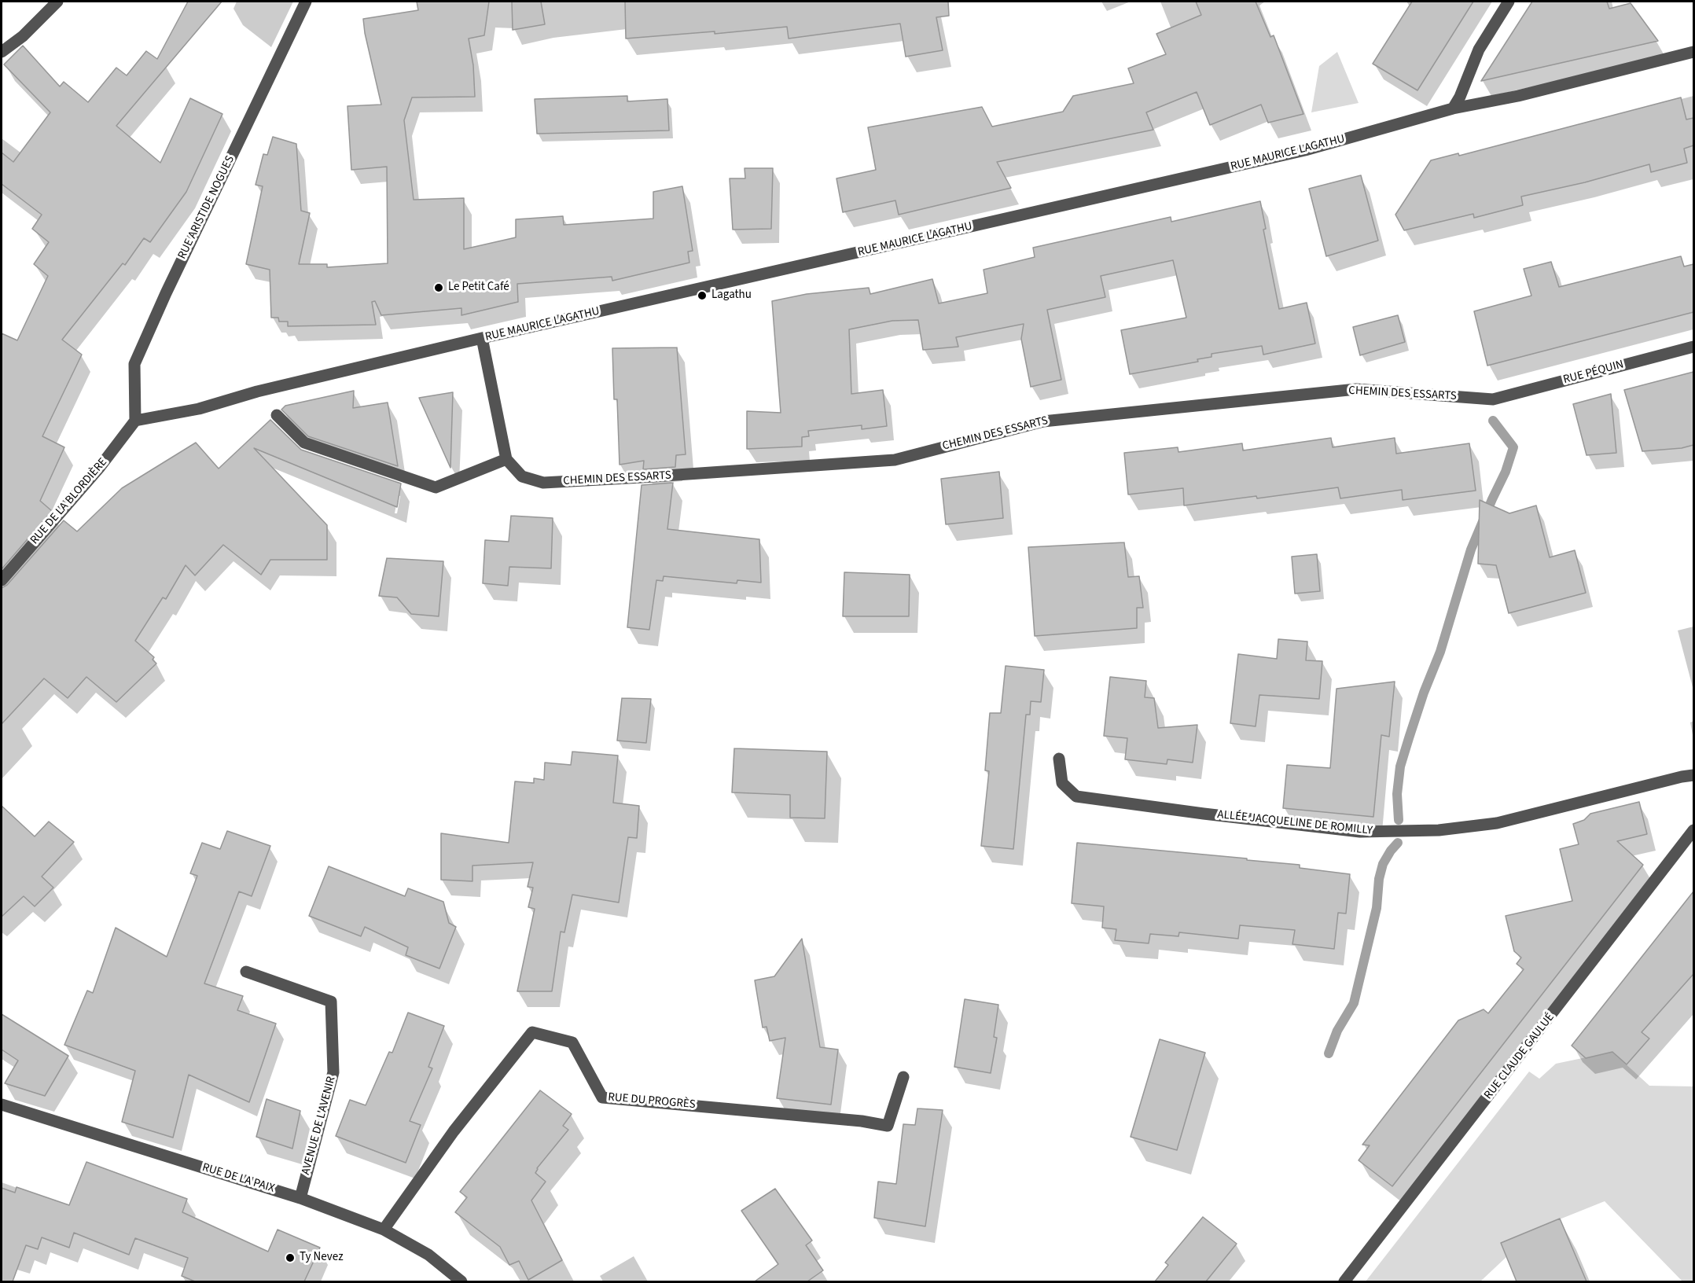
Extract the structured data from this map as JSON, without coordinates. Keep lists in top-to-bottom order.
{
  "streets": {
    "street": [
      "RUE MAURICE LAGATHU",
      "RUE ARISTIDE NOGUES",
      "RUE PÉQUIN",
      "CHEMIN DES ESSARTS",
      "RUE DE LA BLORDIÈRE",
      "ALLÉE JACQUELINE DE ROMILLY",
      "RUE CLAUDE GAULUÉ",
      "RUE DU PROGRÈS",
      "AVENUE DE L'AVENIR",
      "RUE DE LA PAIX"
    ]
  },
  "crossings": [
    ["RUE MAURICE LAGATHU", "RUE ARISTIDE NOGUES"],
    ["RUE MAURICE LAGATHU", "RUE DE LA BLORDIÈRE"],
    ["RUE ARISTIDE NOGUES", "RUE DE LA BLORDIÈRE"],
    ["RUE PÉQUIN", "CHEMIN DES ESSARTS"],
    ["RUE DU PROGRÈS", "RUE DE LA PAIX"],
    ["AVENUE DE L'AVENIR", "RUE DE LA PAIX"]
  ],
  "places": ["Le Petit Café", "Lagathu", "Ty Nevez"]
}
